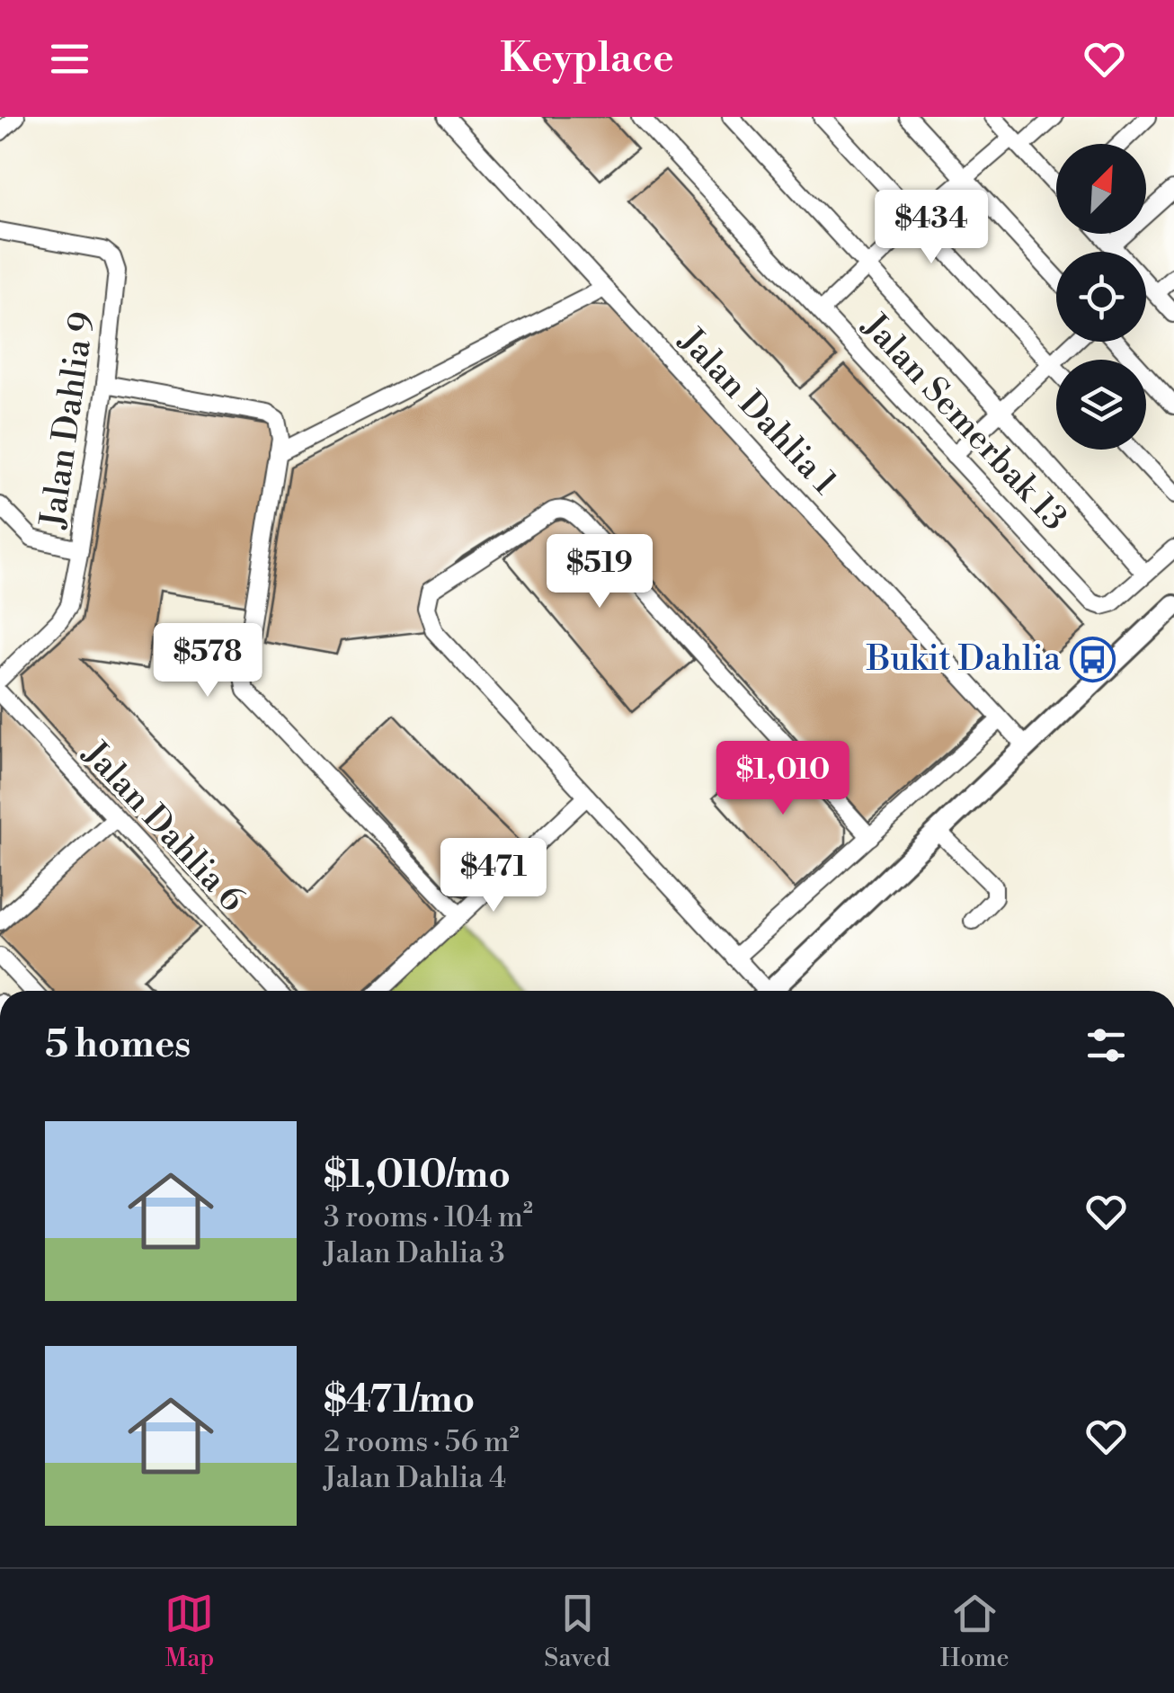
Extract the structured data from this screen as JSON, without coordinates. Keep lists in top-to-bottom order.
{
  "streets": {
    "street": [
      "Jalan Dahlia 1",
      "Jalan Dahlia 9",
      "Jalan Semerbak 13",
      "Jalan Dahlia 6"
    ]
  },
  "places": {
    "bus stop": ["Bukit Dahlia"]
  },
  "north": "top right",
  "page": {
    "header": "Keyplace",
    "price": [
      "$434",
      "$519",
      "$578",
      "$1,010",
      "$471"
    ],
    "heading": "5 homes",
    "list": [
      {
        "name": "$1,010/mo",
        "note": "3 rooms · 104 m² · Jalan Dahlia 3"
      },
      {
        "name": "$471/mo",
        "note": "2 rooms · 56 m² · Jalan Dahlia 4"
      }
    ],
    "tabs": ["Map", "Saved", "Home"]
  }
}
